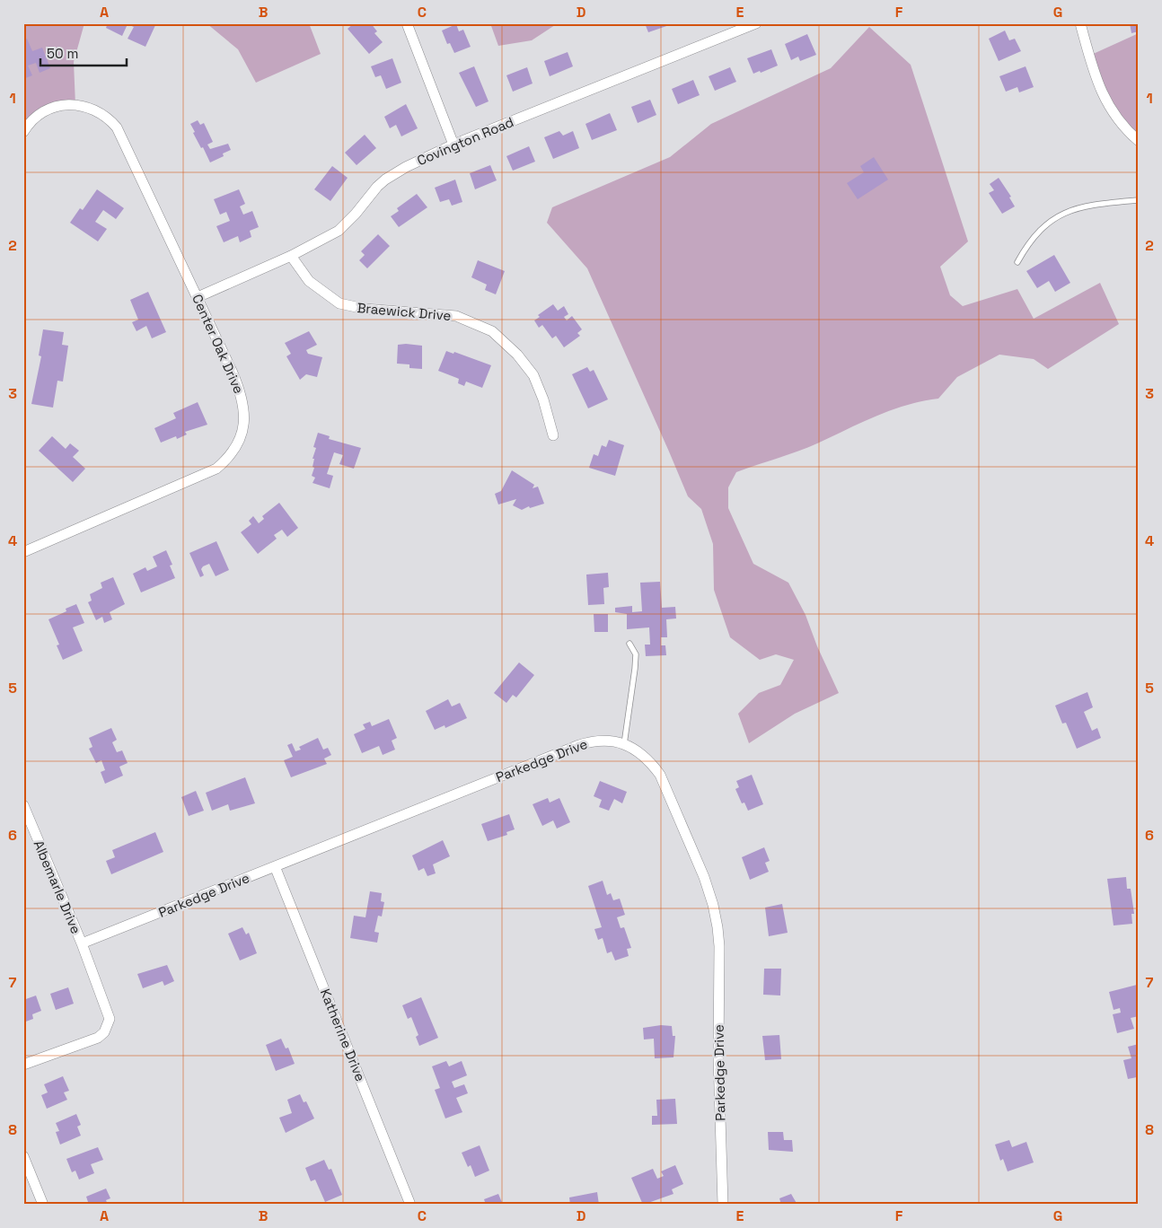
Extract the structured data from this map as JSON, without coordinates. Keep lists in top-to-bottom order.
{
  "streets": {
    "street": [
      "Covington Road",
      "Braewick Drive",
      "Center Oak Drive",
      "Parkedge Drive",
      "Albemarle Drive",
      "Katherine Drive"
    ]
  },
  "crossings": [
    ["Covington Road", "Braewick Drive"],
    ["Covington Road", "Center Oak Drive"],
    ["Parkedge Drive", "Albemarle Drive"],
    ["Parkedge Drive", "Katherine Drive"]
  ],
  "scale_bar": "50 m",
  "grid": {
    "columns": [
      "A",
      "B",
      "C",
      "D",
      "E",
      "F",
      "G"
    ],
    "rows": [
      "1",
      "2",
      "3",
      "4",
      "5",
      "6",
      "7",
      "8"
    ]
  }
}
